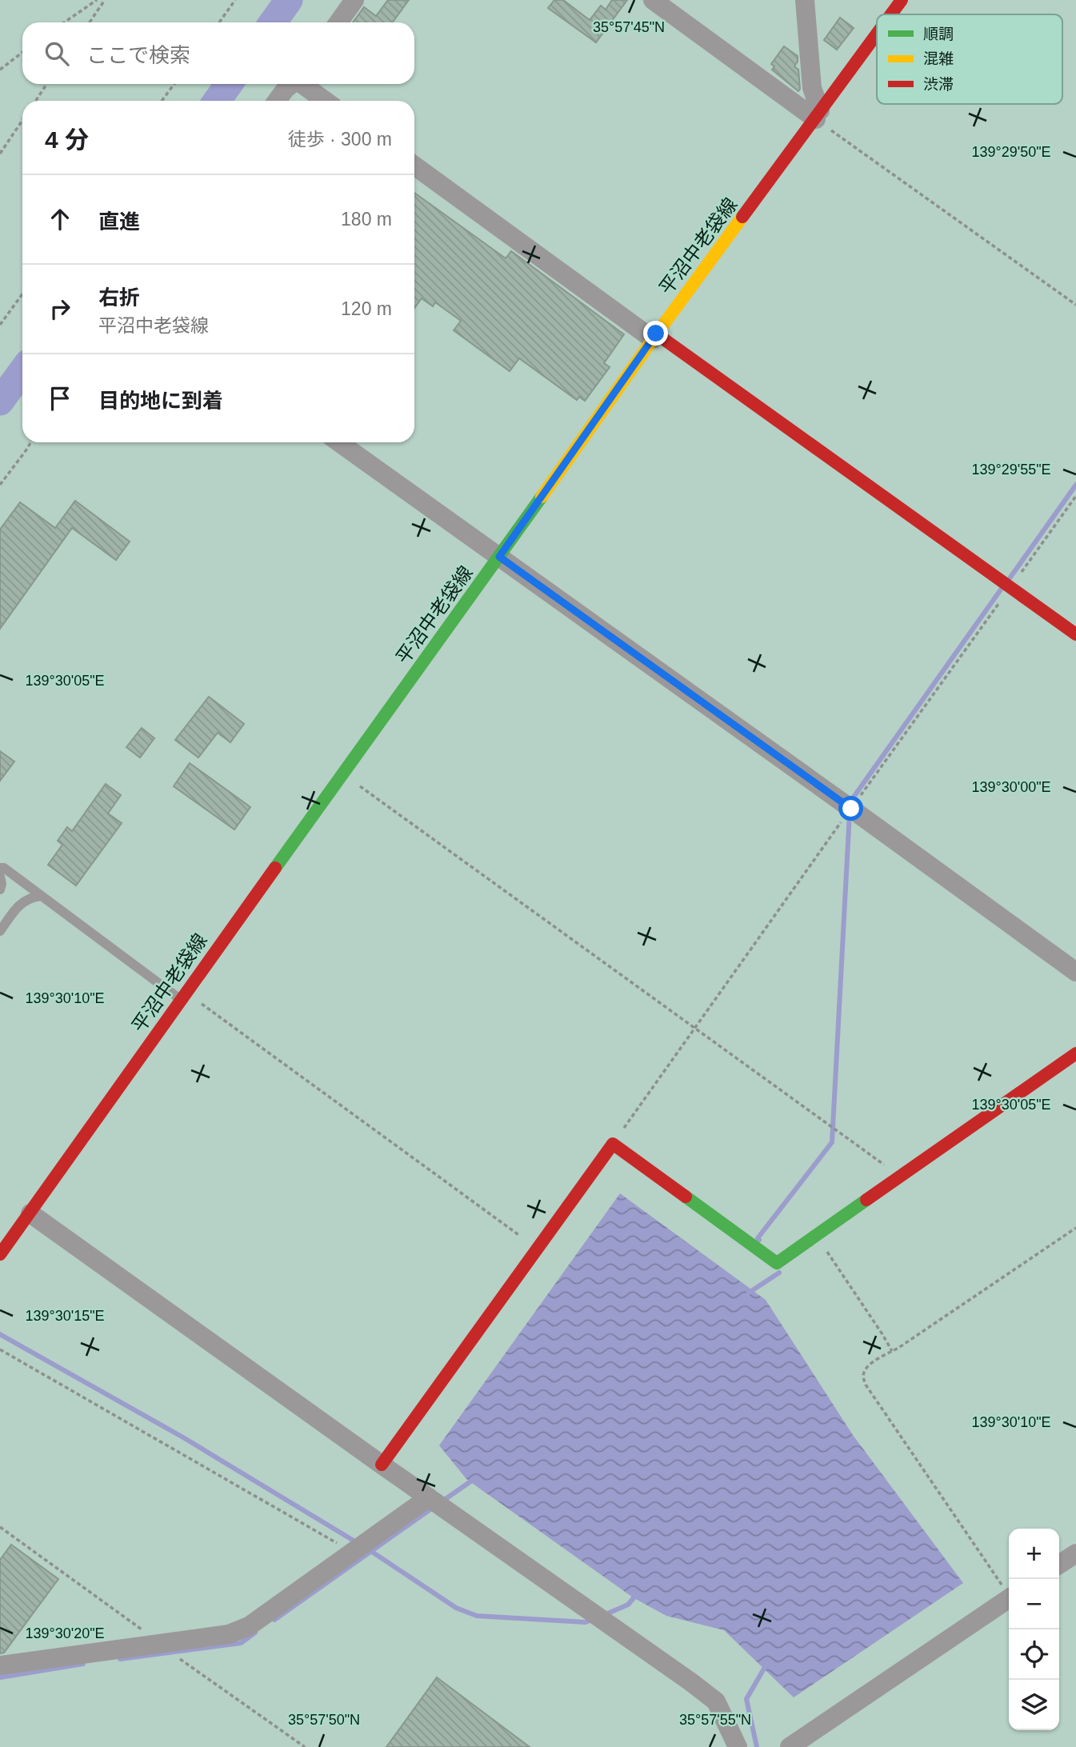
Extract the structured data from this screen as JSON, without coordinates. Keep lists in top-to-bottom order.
{
  "streets": {
    "main road": ["平沼中老袋線"]
  },
  "legend": ["順調", "混雑", "渋滞"],
  "page": {
    "search": "ここで検索",
    "heading": ["4 分", "徒歩 · 300 m"],
    "list": [
      ["直進", "180 m"],
      ["右折", "平沼中老袋線", "120 m"],
      "目的地に到着"
    ],
    "map_buttons": ["+", "−"]
  },
  "coordinates": [
    "35°57'45\"N",
    "139°29'50\"E",
    "139°29'55\"E",
    "139°30'05\"E",
    "139°30'00\"E",
    "139°30'10\"E",
    "139°30'15\"E",
    "139°30'20\"E",
    "35°57'50\"N",
    "35°57'55\"N"
  ]
}
